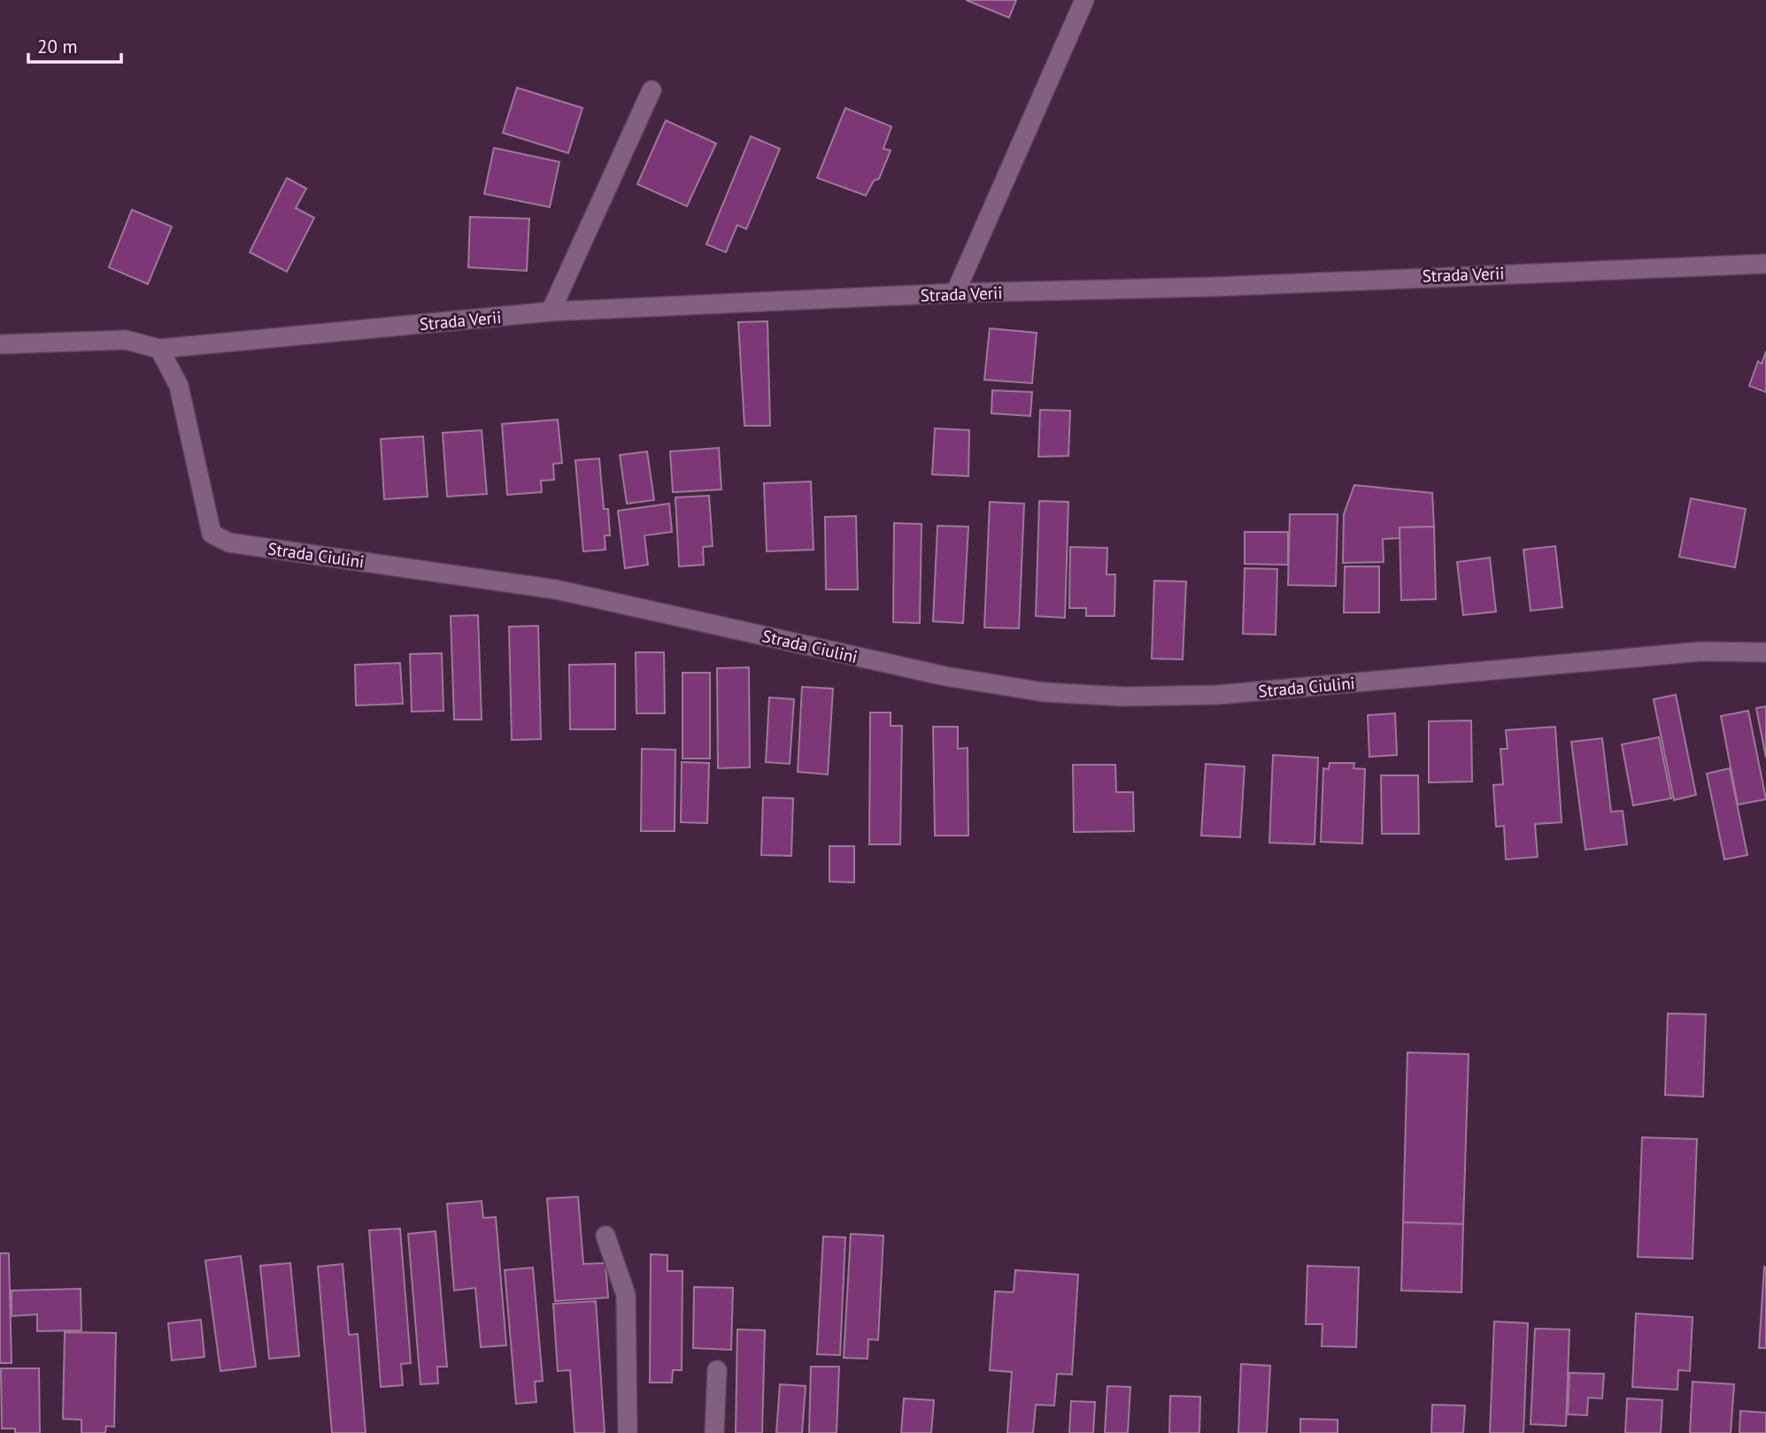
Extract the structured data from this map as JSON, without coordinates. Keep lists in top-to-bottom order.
{
  "streets": {
    "street": ["Strada Verii", "Strada Ciulini"]
  },
  "crossings": [
    ["Strada Verii", "Strada Ciulini"]
  ],
  "scale_bar": "20 m"
}
